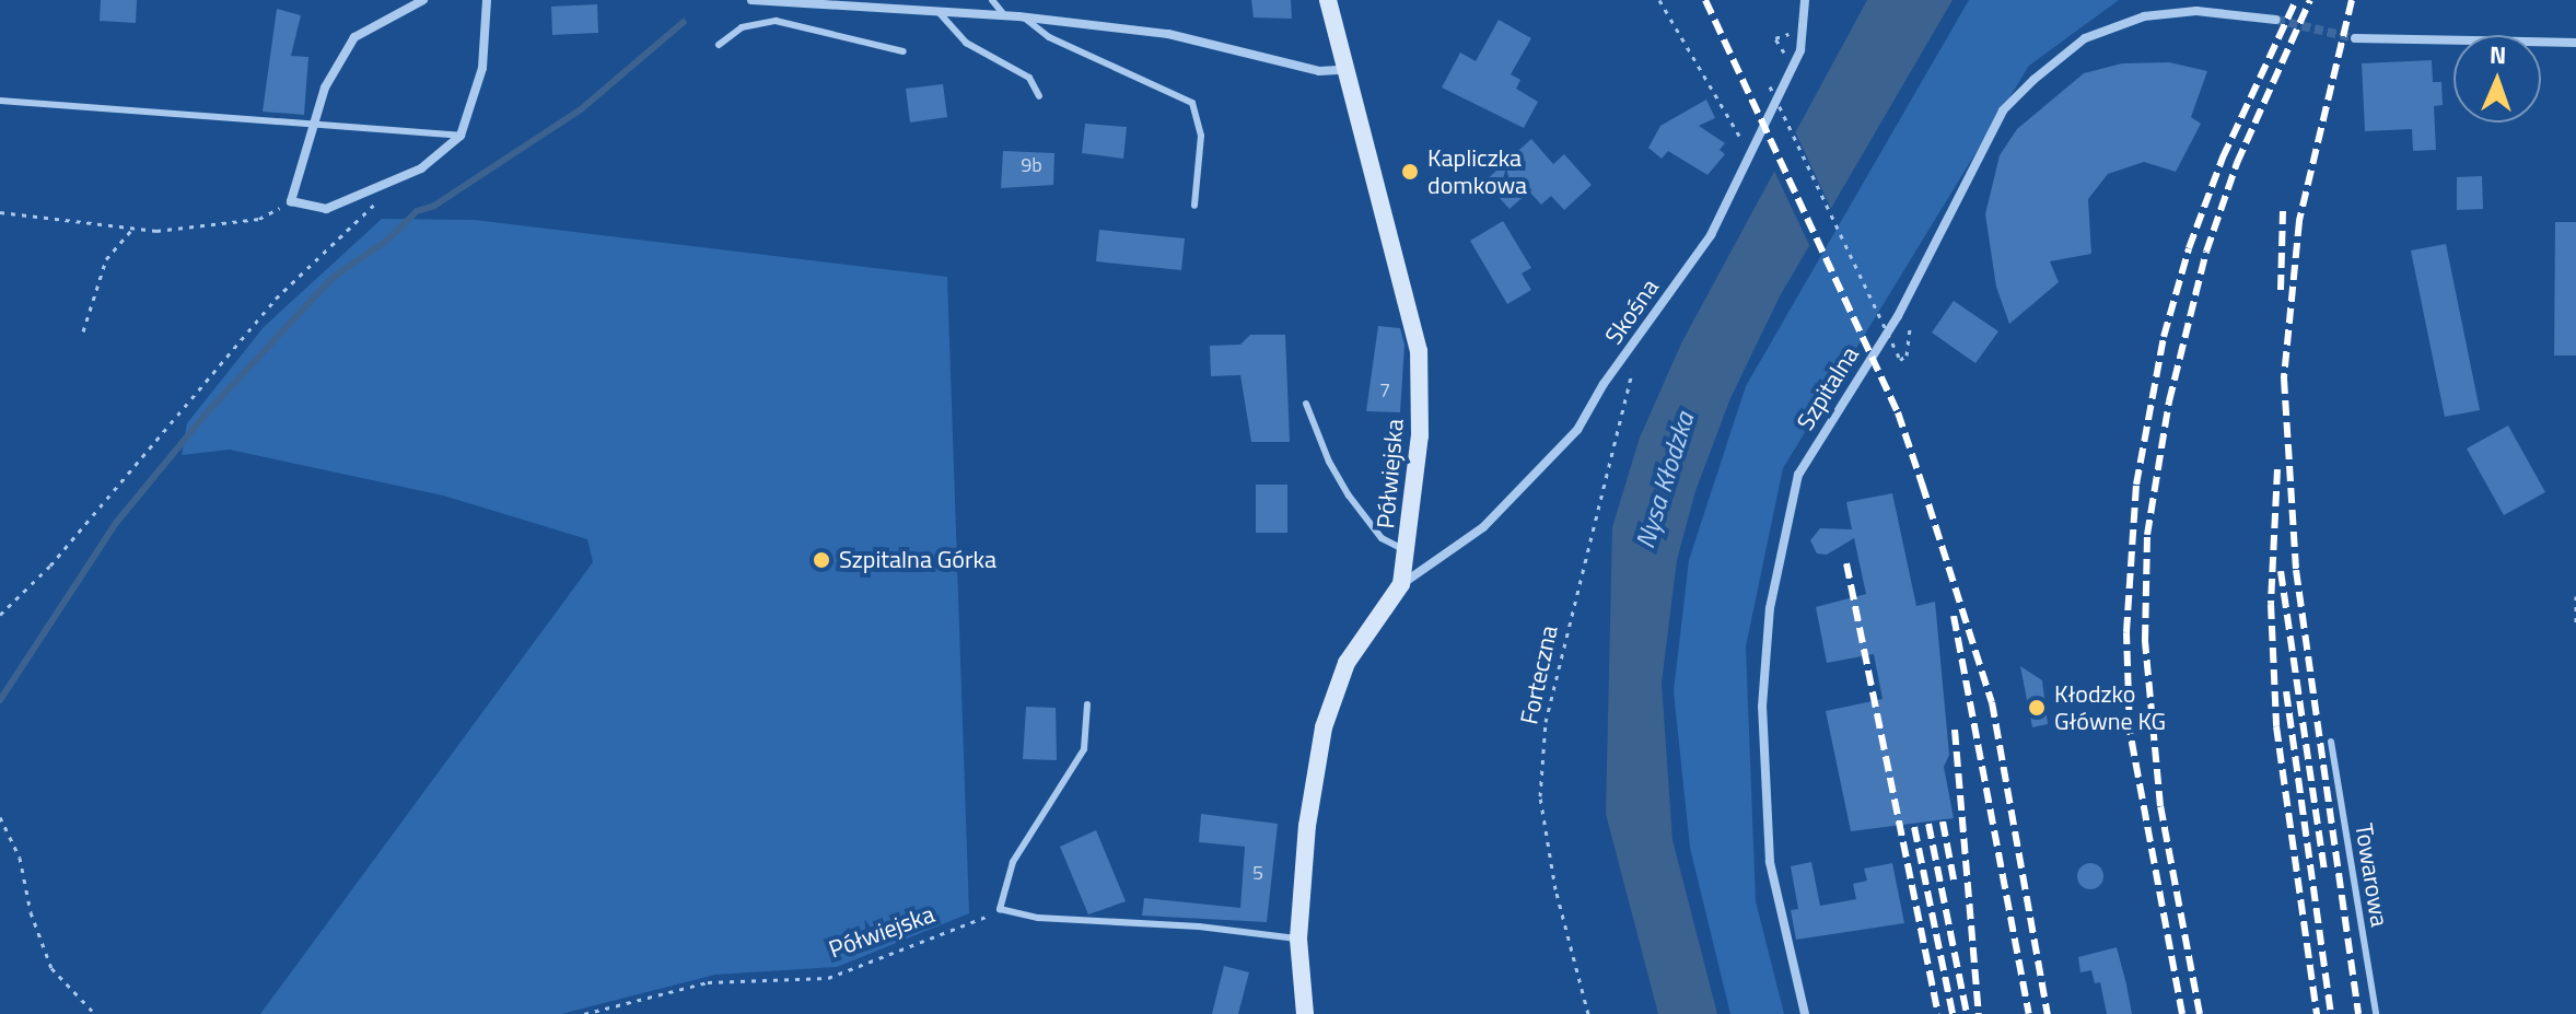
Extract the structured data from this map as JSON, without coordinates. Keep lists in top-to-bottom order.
{
  "streets": {
    "street": ["Skośna", "Szpitalna", "Półwiejska"],
    "lane": ["Towarowa"],
    "path": ["Forteczna"]
  },
  "crossings": [
    ["Skośna", "Półwiejska"],
    ["Skośna", "Forteczna"]
  ],
  "water": ["Nysa Kłodzka"],
  "places": ["Kapliczka domkowa", "Szpitalna Górka", "Kłodzko Główne KG"],
  "house_numbers": ["9b", "7", "5"],
  "north": "top"
}
